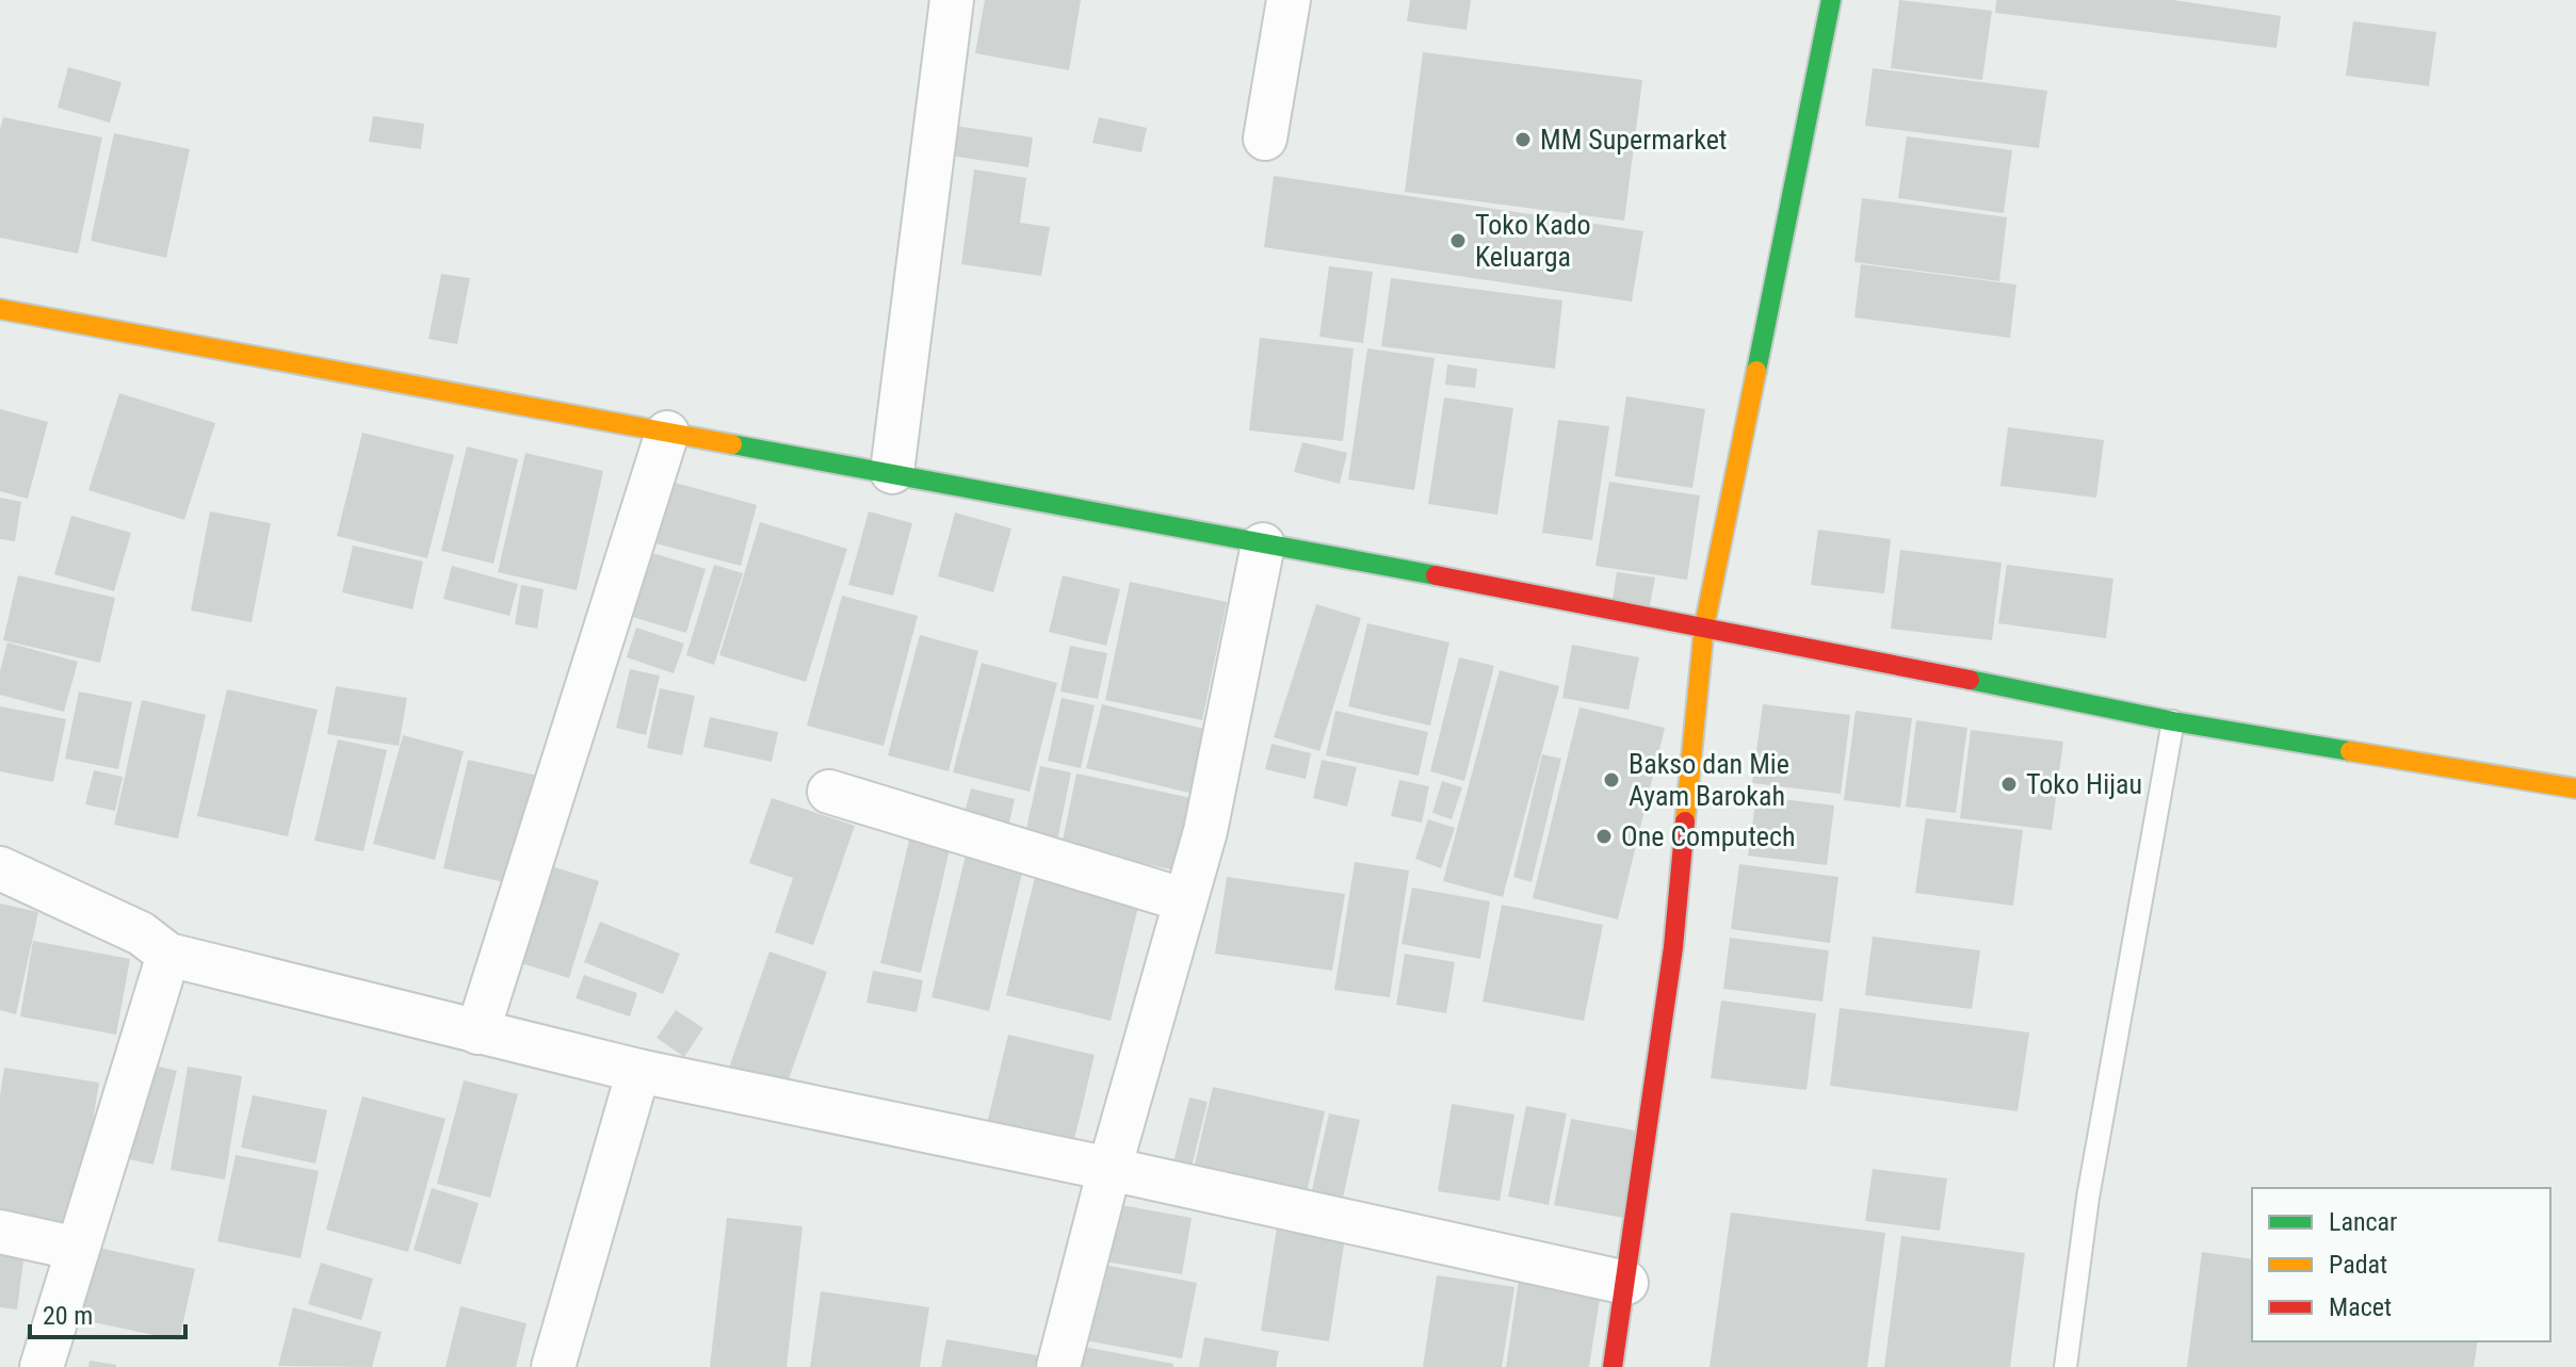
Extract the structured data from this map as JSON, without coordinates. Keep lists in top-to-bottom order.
{
  "places": [
    "MM Supermarket",
    "Toko Kado Keluarga",
    "Bakso dan Mie Ayam Barokah",
    "Toko Hijau",
    "One Computech"
  ],
  "legend": ["Lancar", "Padat", "Macet"],
  "scale_bar": "20 m"
}
